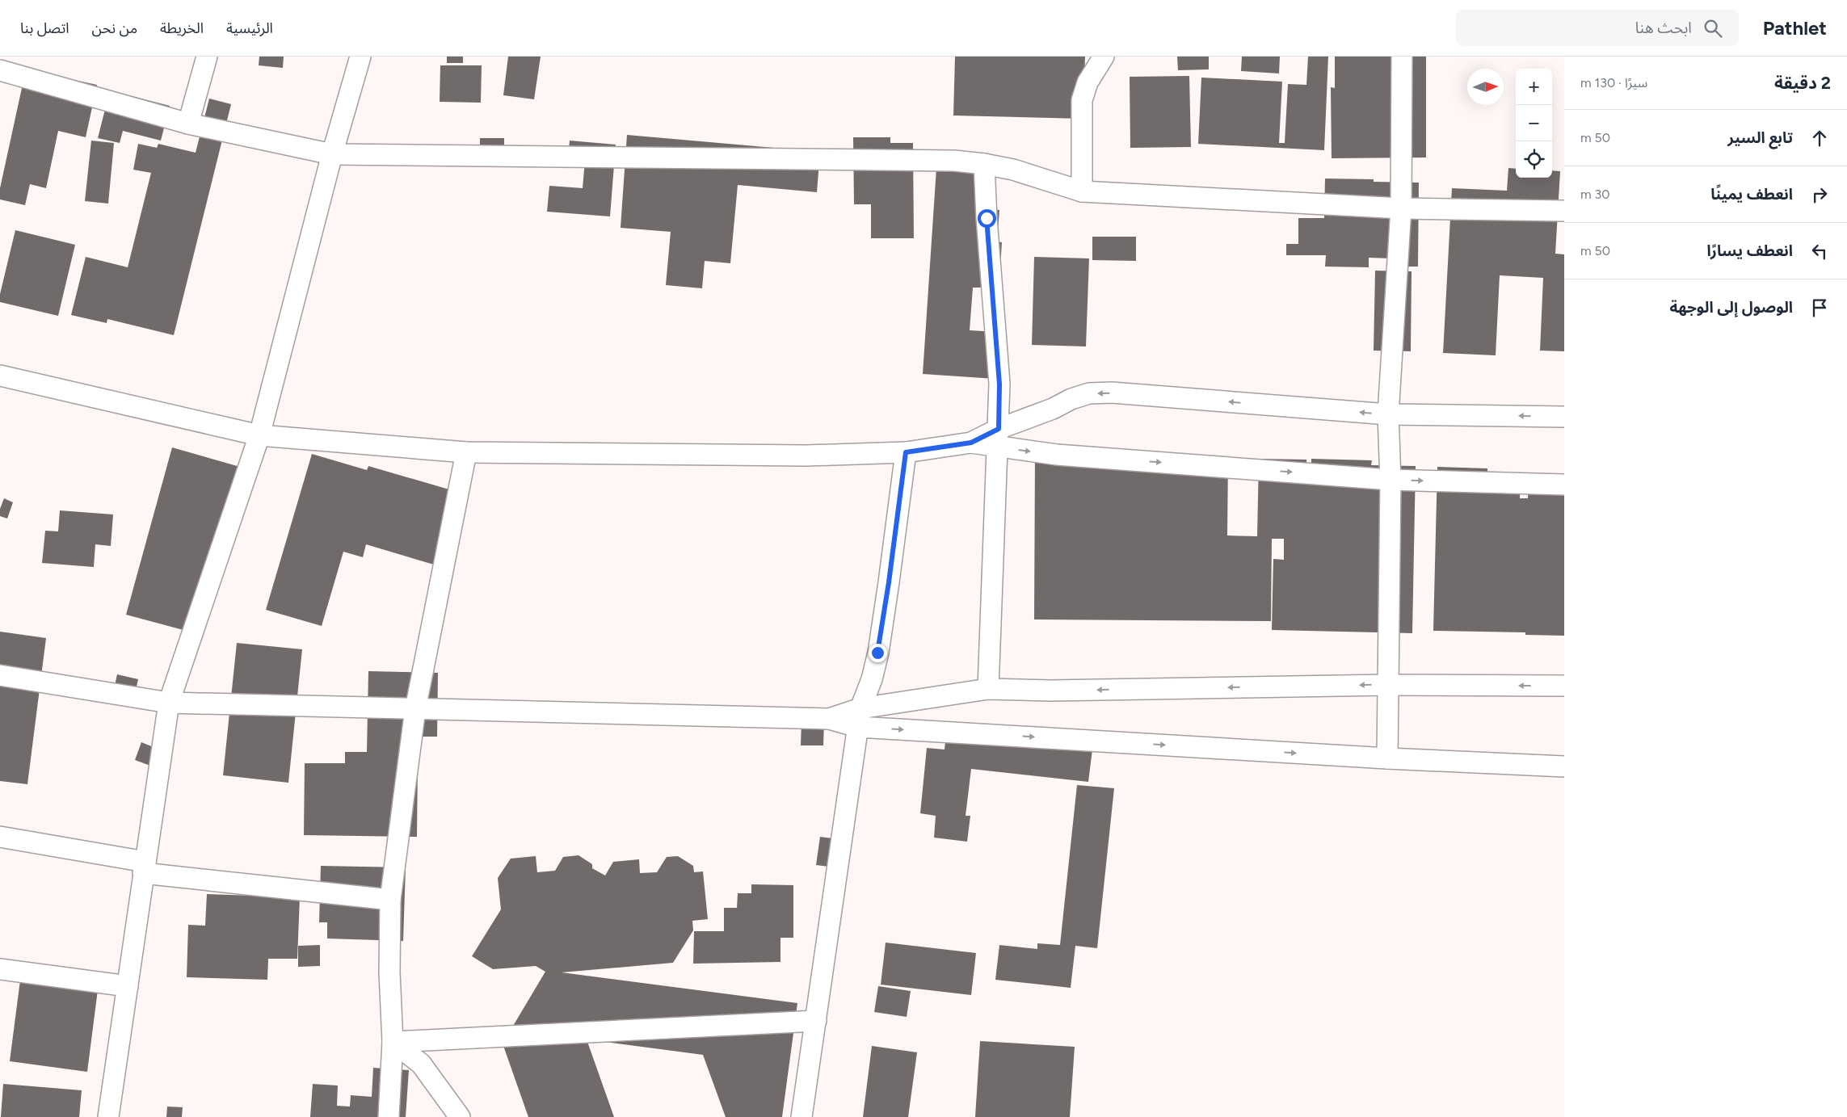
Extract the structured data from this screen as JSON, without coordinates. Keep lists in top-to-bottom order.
{
  "north": "right",
  "page": {
    "header": "Pathlet",
    "search": "ابحث هنا",
    "nav": [
      "الرئيسية",
      "الخريطة",
      "من نحن",
      "اتصل بنا"
    ],
    "heading": ["2 دقيقة", "سيرًا · 130 m"],
    "map_buttons": ["+", "−"],
    "list": [
      ["تابع السير", "50 m"],
      ["انعطف يمينًا", "30 m"],
      ["انعطف يسارًا", "50 m"],
      "الوصول إلى الوجهة"
    ]
  }
}
